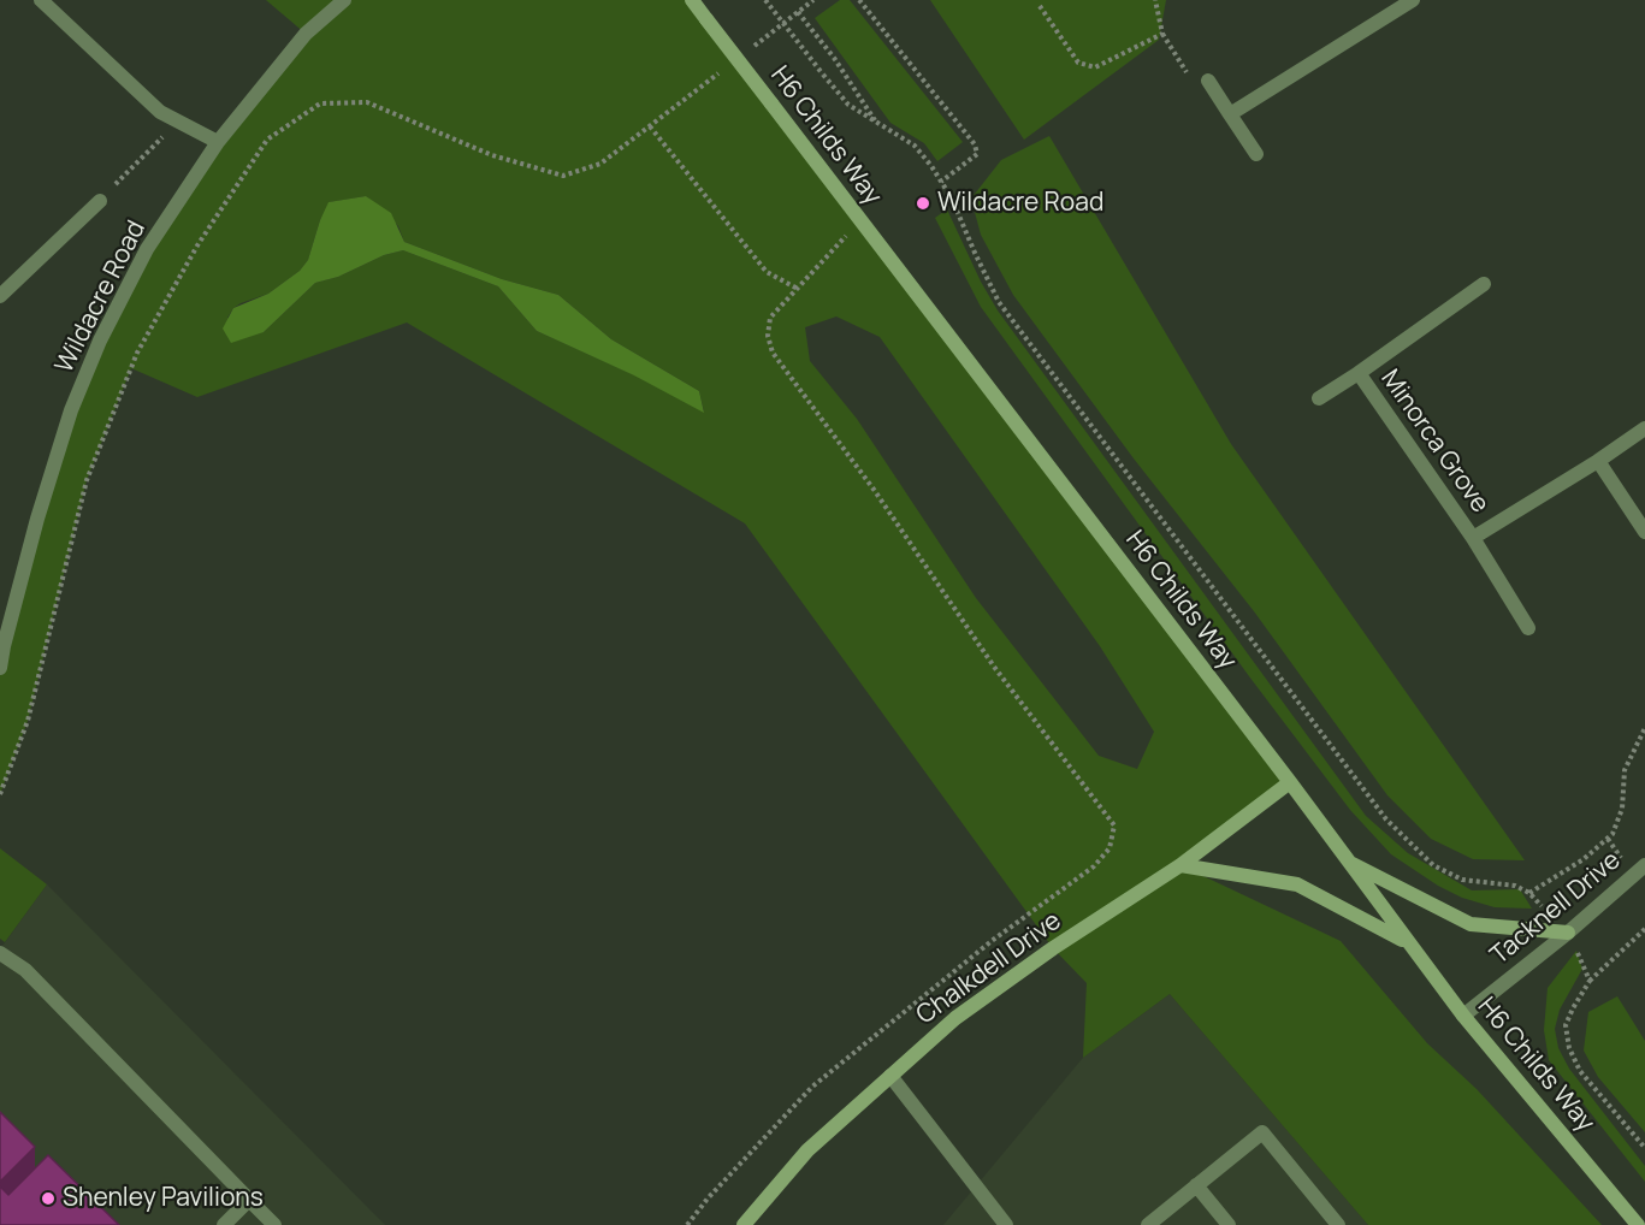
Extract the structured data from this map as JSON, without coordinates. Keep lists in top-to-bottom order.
{
  "streets": {
    "street": [
      "H6 Childs Way",
      "Wildacre Road",
      "Minorca Grove",
      "Tacknell Drive",
      "Chalkdell Drive"
    ]
  },
  "crossings": [
    ["H6 Childs Way", "Tacknell Drive"],
    ["H6 Childs Way", "Chalkdell Drive"]
  ],
  "places": ["Wildacre Road", "Shenley Pavilions"]
}
